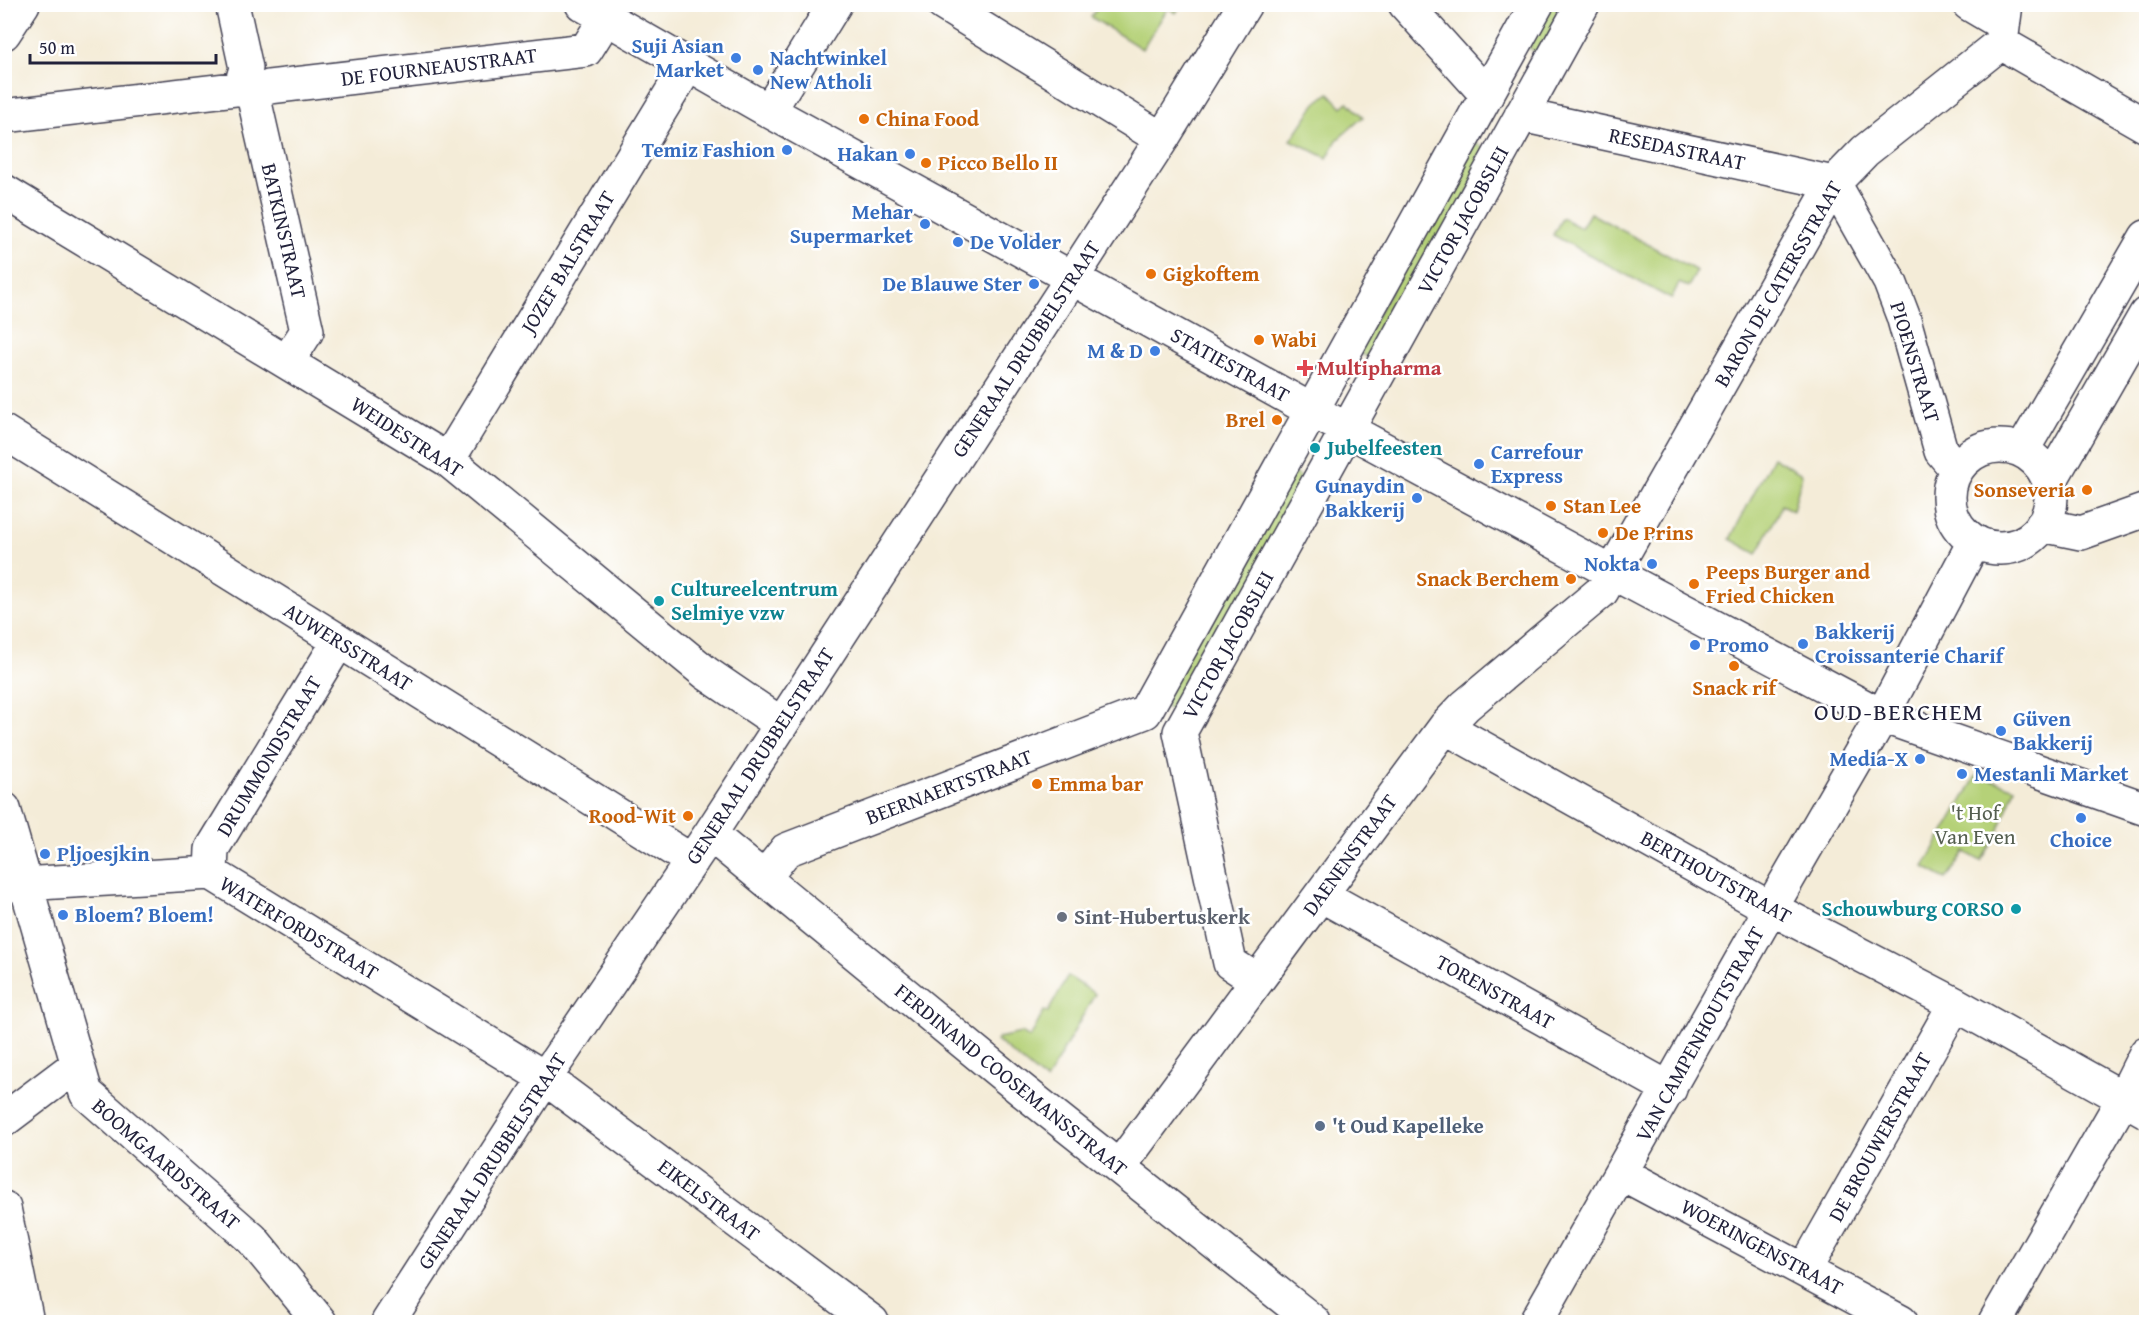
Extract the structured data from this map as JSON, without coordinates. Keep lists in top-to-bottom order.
{
  "streets": {
    "street": [
      "DE FOURNEAUSTRAAT",
      "RESEDASTRAAT",
      "VICTOR JACOBSLEI",
      "BATKINSTRAAT",
      "JOZEF BALSTRAAT",
      "BARON DE CATERSSTRAAT",
      "GENERAAL DRUBBELSTRAAT",
      "PIOENSTRAAT",
      "STATIESTRAAT",
      "WEIDESTRAAT",
      "AUWERSSTRAAT",
      "DRUMMONDSTRAAT",
      "BEERNAERTSTRAAT",
      "DAENENSTRAAT",
      "BERTHOUTSTRAAT",
      "WATERFORDSTRAAT",
      "TORENSTRAAT",
      "VAN CAMPENHOUTSTRAAT",
      "FERDINAND COOSEMANSSTRAAT",
      "DE BROUWERSTRAAT",
      "BOOMGAARDSTRAAT",
      "EIKELSTRAAT",
      "WOERINGENSTRAAT"
    ]
  },
  "crossings": [
    ["DE FOURNEAUSTRAAT", "BATKINSTRAAT"],
    ["DE FOURNEAUSTRAAT", "STATIESTRAAT"],
    ["RESEDASTRAAT", "VICTOR JACOBSLEI"],
    ["RESEDASTRAAT", "BARON DE CATERSSTRAAT"],
    ["RESEDASTRAAT", "PIOENSTRAAT"],
    ["VICTOR JACOBSLEI", "STATIESTRAAT"],
    ["VICTOR JACOBSLEI", "BEERNAERTSTRAAT"],
    ["BATKINSTRAAT", "WEIDESTRAAT"],
    ["JOZEF BALSTRAAT", "STATIESTRAAT"],
    ["JOZEF BALSTRAAT", "WEIDESTRAAT"],
    ["BARON DE CATERSSTRAAT", "PIOENSTRAAT"],
    ["BARON DE CATERSSTRAAT", "STATIESTRAAT"],
    ["BARON DE CATERSSTRAAT", "DAENENSTRAAT"],
    ["GENERAAL DRUBBELSTRAAT", "STATIESTRAAT"],
    ["GENERAAL DRUBBELSTRAAT", "WEIDESTRAAT"],
    ["GENERAAL DRUBBELSTRAAT", "AUWERSSTRAAT"],
    ["GENERAAL DRUBBELSTRAAT", "WATERFORDSTRAAT"],
    ["GENERAAL DRUBBELSTRAAT", "FERDINAND COOSEMANSSTRAAT"],
    ["GENERAAL DRUBBELSTRAAT", "EIKELSTRAAT"],
    ["PIOENSTRAAT", "VAN CAMPENHOUTSTRAAT"],
    ["STATIESTRAAT", "DAENENSTRAAT"],
    ["STATIESTRAAT", "VAN CAMPENHOUTSTRAAT"],
    ["AUWERSSTRAAT", "DRUMMONDSTRAAT"],
    ["DRUMMONDSTRAAT", "WATERFORDSTRAAT"],
    ["BEERNAERTSTRAAT", "FERDINAND COOSEMANSSTRAAT"],
    ["DAENENSTRAAT", "BERTHOUTSTRAAT"],
    ["DAENENSTRAAT", "TORENSTRAAT"],
    ["DAENENSTRAAT", "FERDINAND COOSEMANSSTRAAT"],
    ["BERTHOUTSTRAAT", "VAN CAMPENHOUTSTRAAT"],
    ["BERTHOUTSTRAAT", "DE BROUWERSTRAAT"],
    ["WATERFORDSTRAAT", "BOOMGAARDSTRAAT"],
    ["WATERFORDSTRAAT", "EIKELSTRAAT"],
    ["TORENSTRAAT", "VAN CAMPENHOUTSTRAAT"],
    ["VAN CAMPENHOUTSTRAAT", "WOERINGENSTRAAT"],
    ["DE BROUWERSTRAAT", "WOERINGENSTRAAT"]
  ],
  "districts": ["OUD-BERCHEM"],
  "parks": ["'t Hof Van Even"],
  "places": {
    "other": [
      "Suji Asian Market",
      "Nachtwinkel New Atholi",
      "China Food",
      "Temiz Fashion",
      "Hakan",
      "Picco Bello II",
      "Mehar Supermarket",
      "De Volder",
      "Gigkoftem",
      "De Blauwe Ster",
      "Wabi",
      "M & D",
      "Brel",
      "Jubelfeesten",
      "Carrefour Express",
      "Sonseveria",
      "Gunaydin Bakkerij",
      "Stan Lee",
      "De Prins",
      "Nokta",
      "Snack Berchem",
      "Peeps Burger and Fried Chicken",
      "Cultureelcentrum Selmiye vzw",
      "Bakkerij Croissanterie Charif",
      "Promo",
      "Snack rif",
      "Güven Bakkerij",
      "Media-X",
      "Mestanli Market",
      "Emma bar",
      "Rood-Wit",
      "Choice",
      "Pljoesjkin",
      "Schouwburg CORSO",
      "Bloem? Bloem!",
      "Sint-Hubertuskerk",
      "'t Oud Kapelleke"
    ],
    "health": ["Multipharma"]
  },
  "scale_bar": "50 m"
}
